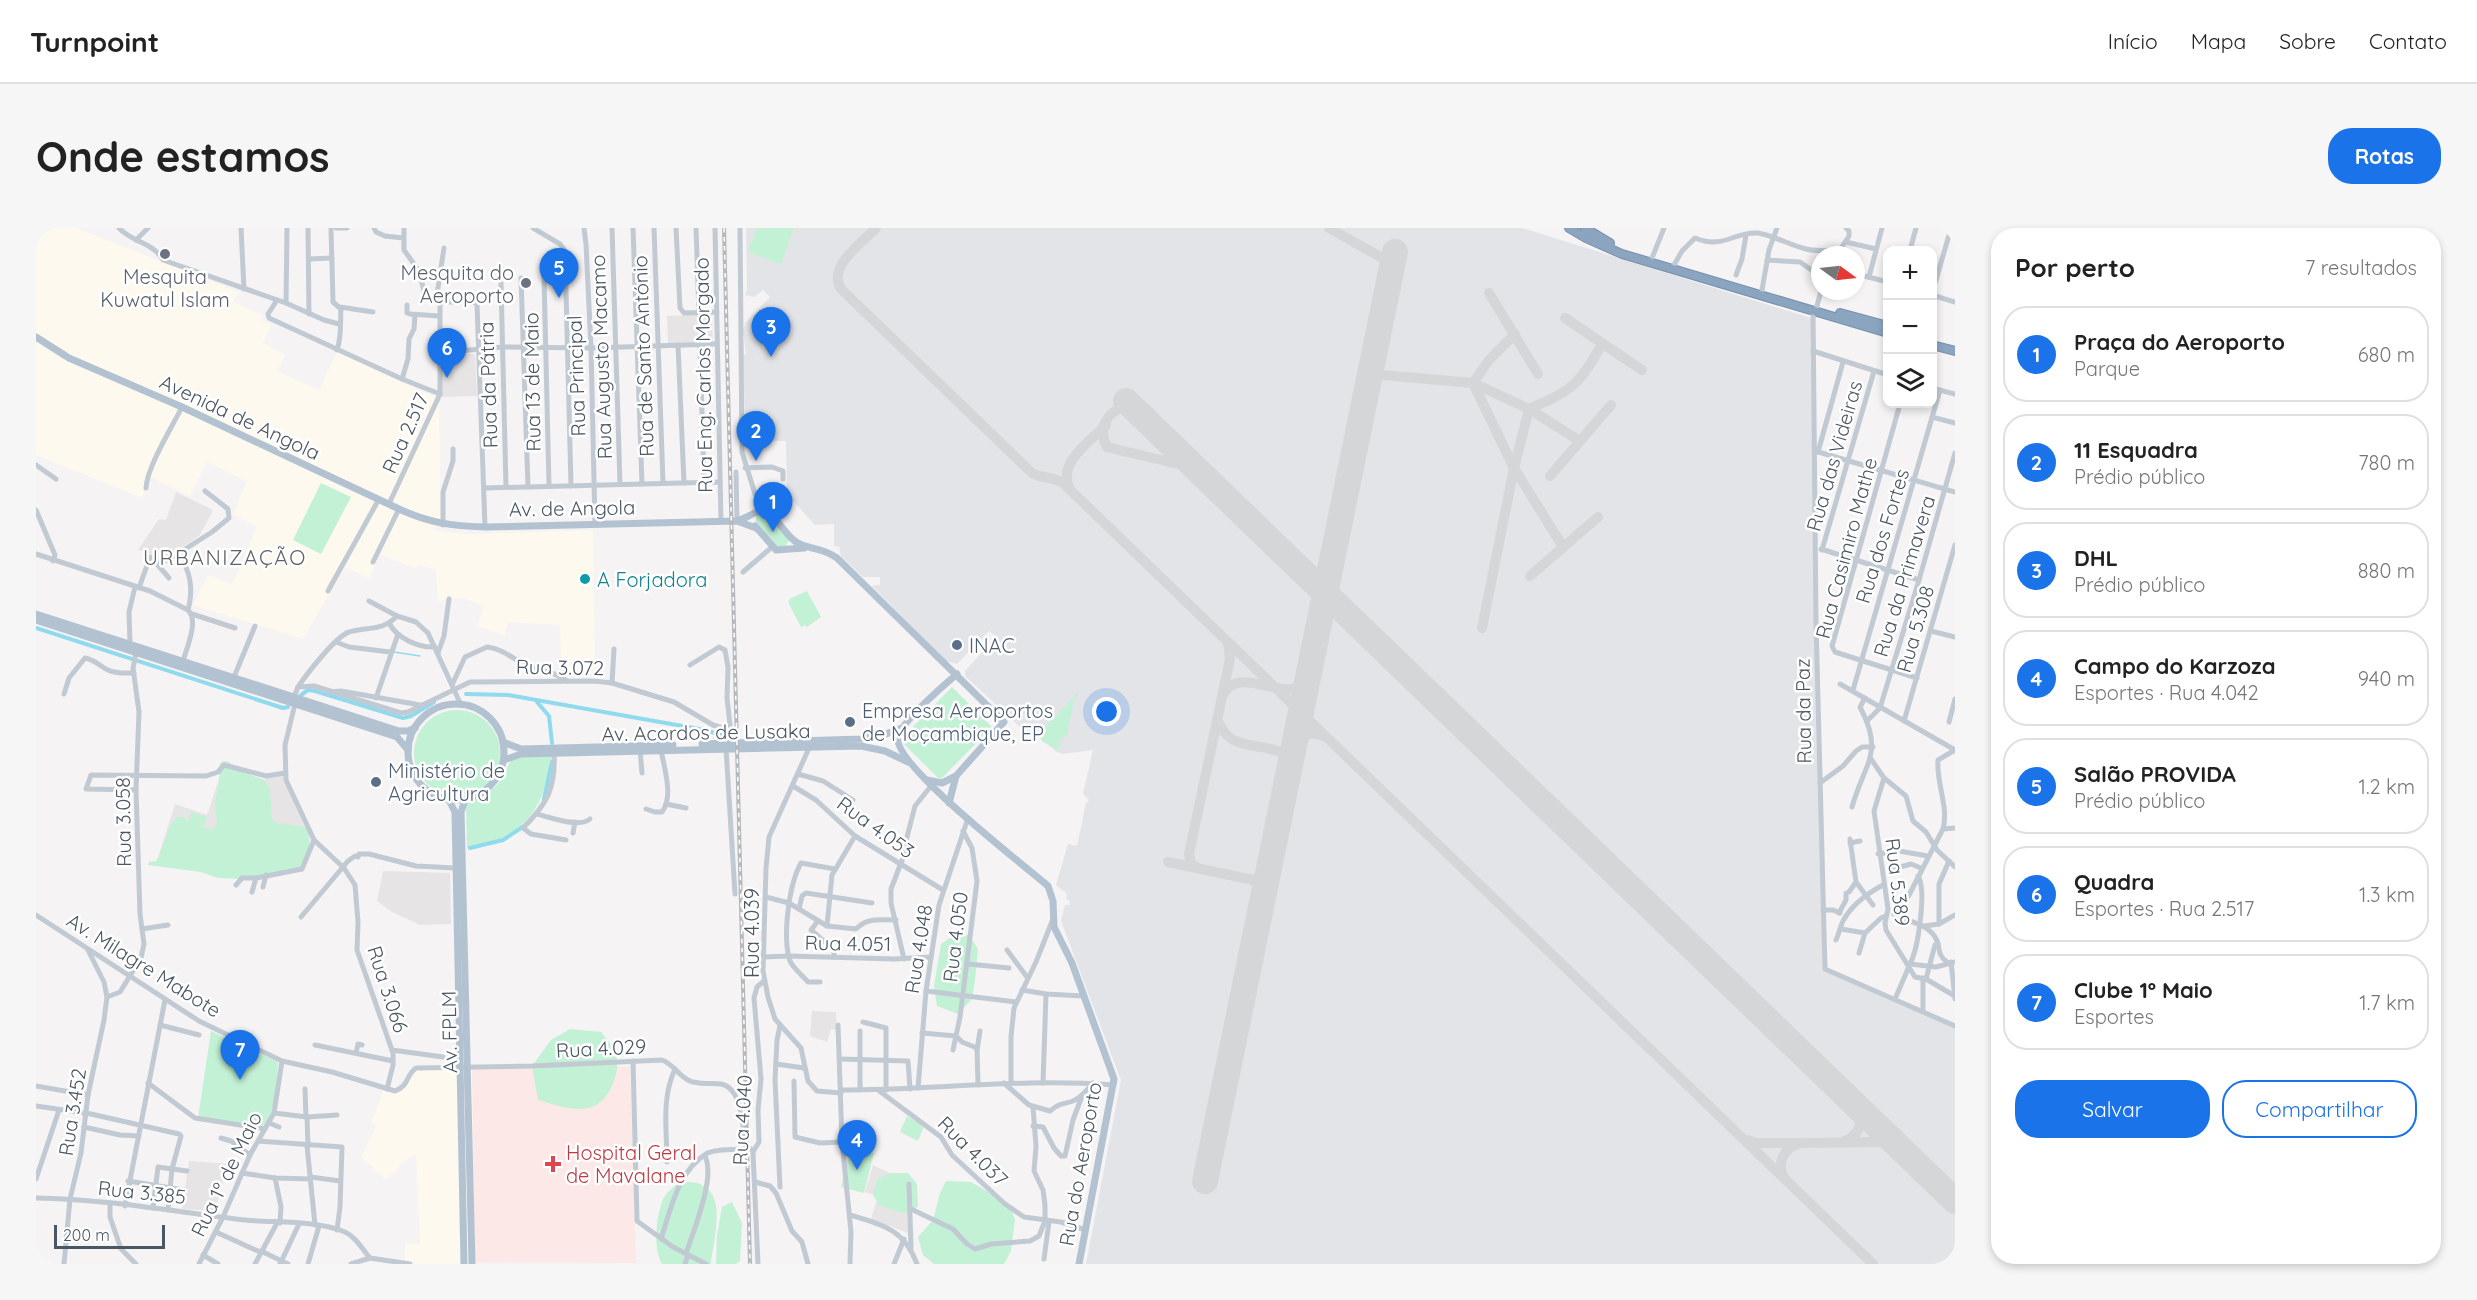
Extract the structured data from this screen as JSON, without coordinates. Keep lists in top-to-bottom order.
{
  "streets": {
    "main road": [
      "Avenida de Angola",
      "Av. de Angola",
      "Av. Acordos de Lusaka",
      "Av. FPLM",
      "Rua do Aeroporto"
    ],
    "street": [
      "Rua de Santo António",
      "Rua Augusto Macamo",
      "Rua Eng. Carlos Morgado",
      "Rua Principal",
      "Rua 13 de Maio",
      "Rua da Pátria",
      "Rua 2.517",
      "Rua das Videiras",
      "Rua dos Fortes",
      "Rua Casimiro Mathe",
      "Rua da Primavera",
      "Rua 5.308",
      "Rua 3.072",
      "Rua da Paz",
      "Rua 3.058",
      "Rua 4.053",
      "Rua 5.389",
      "Rua 4.039",
      "Rua 4.050",
      "Rua 4.051",
      "Rua 4.048",
      "Av. Milagre Mabote",
      "Rua 3.066",
      "Rua 4.029",
      "Rua 3.452",
      "Rua 4.040",
      "Rua 4.037",
      "Rua 1º de Maio",
      "Rua 3.385"
    ]
  },
  "crossings": [
    ["Rua Eng. Carlos Morgado", "Av. de Angola"],
    ["Rua Principal", "Av. de Angola"],
    ["Avenida de Angola", "Rua 2.517"],
    ["Avenida de Angola", "Av. de Angola"],
    ["Rua dos Fortes", "Rua Casimiro Mathe"],
    ["Rua Casimiro Mathe", "Rua da Primavera"],
    ["Rua Casimiro Mathe", "Rua 5.308"],
    ["Av. Acordos de Lusaka", "Rua 4.039"],
    ["Av. Acordos de Lusaka", "Av. FPLM"],
    ["Av. Acordos de Lusaka", "Rua do Aeroporto"],
    ["Rua 3.058", "Av. Milagre Mabote"],
    ["Rua 4.053", "Rua 4.039"],
    ["Rua 4.053", "Rua 4.048"],
    ["Rua 4.039", "Rua 4.051"],
    ["Rua 4.039", "Rua 4.048"],
    ["Rua 4.039", "Rua 4.040"],
    ["Rua 4.039", "Rua 4.037"],
    ["Rua 4.039", "Rua do Aeroporto"],
    ["Rua 4.050", "Rua 4.048"],
    ["Rua 4.051", "Rua 4.048"],
    ["Rua 4.048", "Rua do Aeroporto"],
    ["Av. Milagre Mabote", "Rua 3.066"],
    ["Av. Milagre Mabote", "Rua 1º de Maio"],
    ["Av. FPLM", "Rua 4.029"],
    ["Rua 4.029", "Rua 4.040"],
    ["Rua 3.452", "Rua 3.385"],
    ["Rua 4.037", "Rua do Aeroporto"],
    ["Rua 1º de Maio", "Rua 3.385"]
  ],
  "districts": ["URBANIZAÇÃO"],
  "places": {
    "other": [
      "Mesquita Kuwatul Islam",
      "Mesquita do Aeroporto",
      "A Forjadora",
      "INAC",
      "Empresa Aeroportos de Moçambique, EP",
      "Ministério de Agricultura"
    ],
    "health": ["Hospital Geral de Mavalane"]
  },
  "scale_bar": "200 m",
  "north": "right",
  "page": {
    "header": "Turnpoint",
    "nav": [
      "Início",
      "Mapa",
      "Sobre",
      "Contato"
    ],
    "buttons": [
      "Rotas",
      ["Salvar", "Compartilhar"]
    ],
    "title": "Onde estamos",
    "heading": ["Por perto", "7 resultados"],
    "map_buttons": ["+", "−"],
    "pins": [
      "5",
      "3",
      "6",
      "2",
      "1",
      "7",
      "4"
    ],
    "list": [
      {
        "mark": "1",
        "name": "Praça do Aeroporto",
        "note": "Parque",
        "value": "680 m"
      },
      {
        "mark": "2",
        "name": "11 Esquadra",
        "note": "Prédio público",
        "value": "780 m"
      },
      {
        "mark": "3",
        "name": "DHL",
        "note": "Prédio público",
        "value": "880 m"
      },
      {
        "mark": "4",
        "name": "Campo do Karzoza",
        "note": "Esportes · Rua 4.042",
        "value": "940 m"
      },
      {
        "mark": "5",
        "name": "Salão PROVIDA",
        "note": "Prédio público",
        "value": "1.2 km"
      },
      {
        "mark": "6",
        "name": "Quadra",
        "note": "Esportes · Rua 2.517",
        "value": "1.3 km"
      },
      {
        "mark": "7",
        "name": "Clube 1º Maio",
        "note": "Esportes",
        "value": "1.7 km"
      }
    ],
    "scale": "200 m"
  }
}
